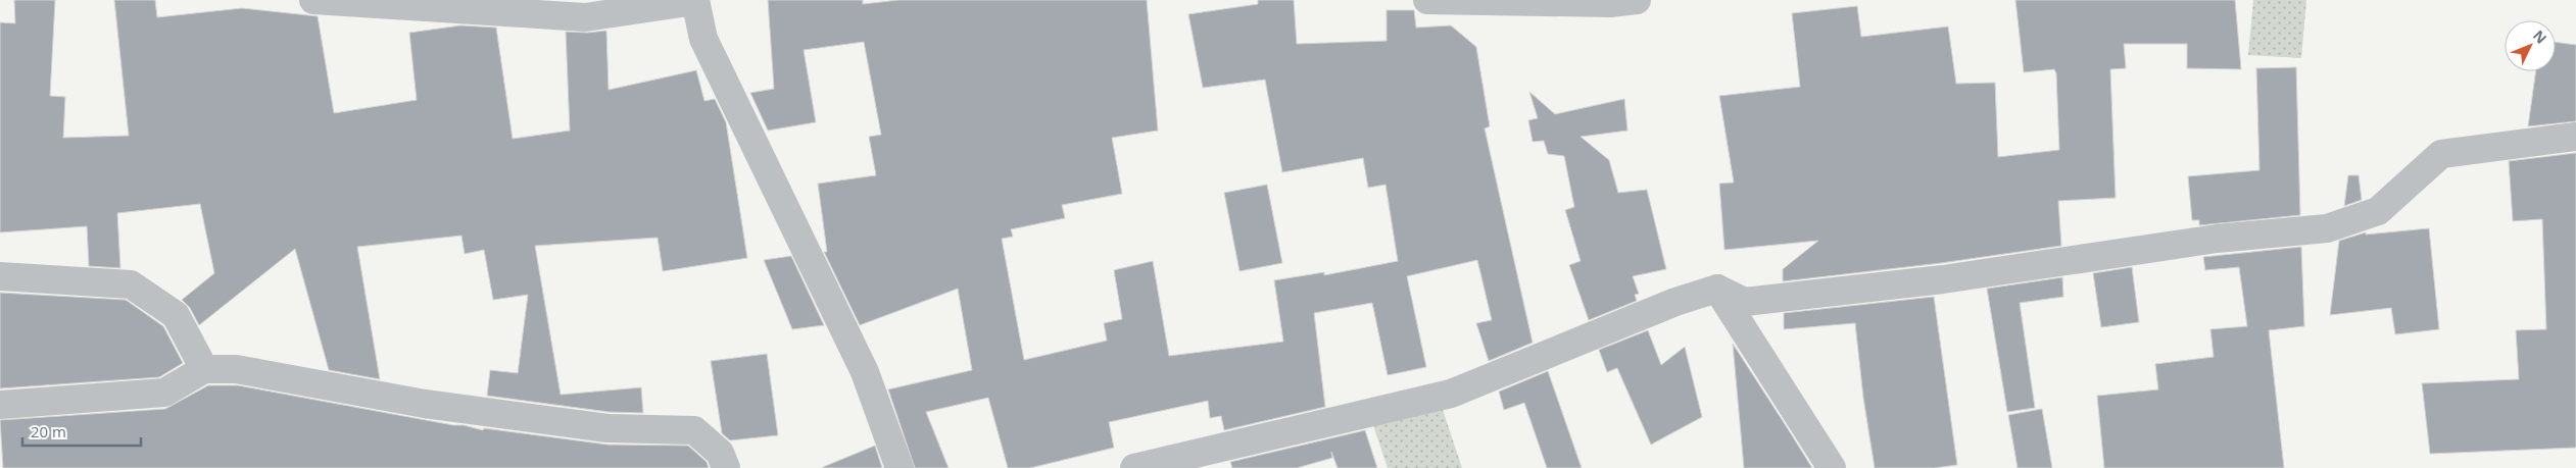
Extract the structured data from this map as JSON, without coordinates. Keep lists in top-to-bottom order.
{
  "scale_bar": "20 m",
  "north": "top right"
}
